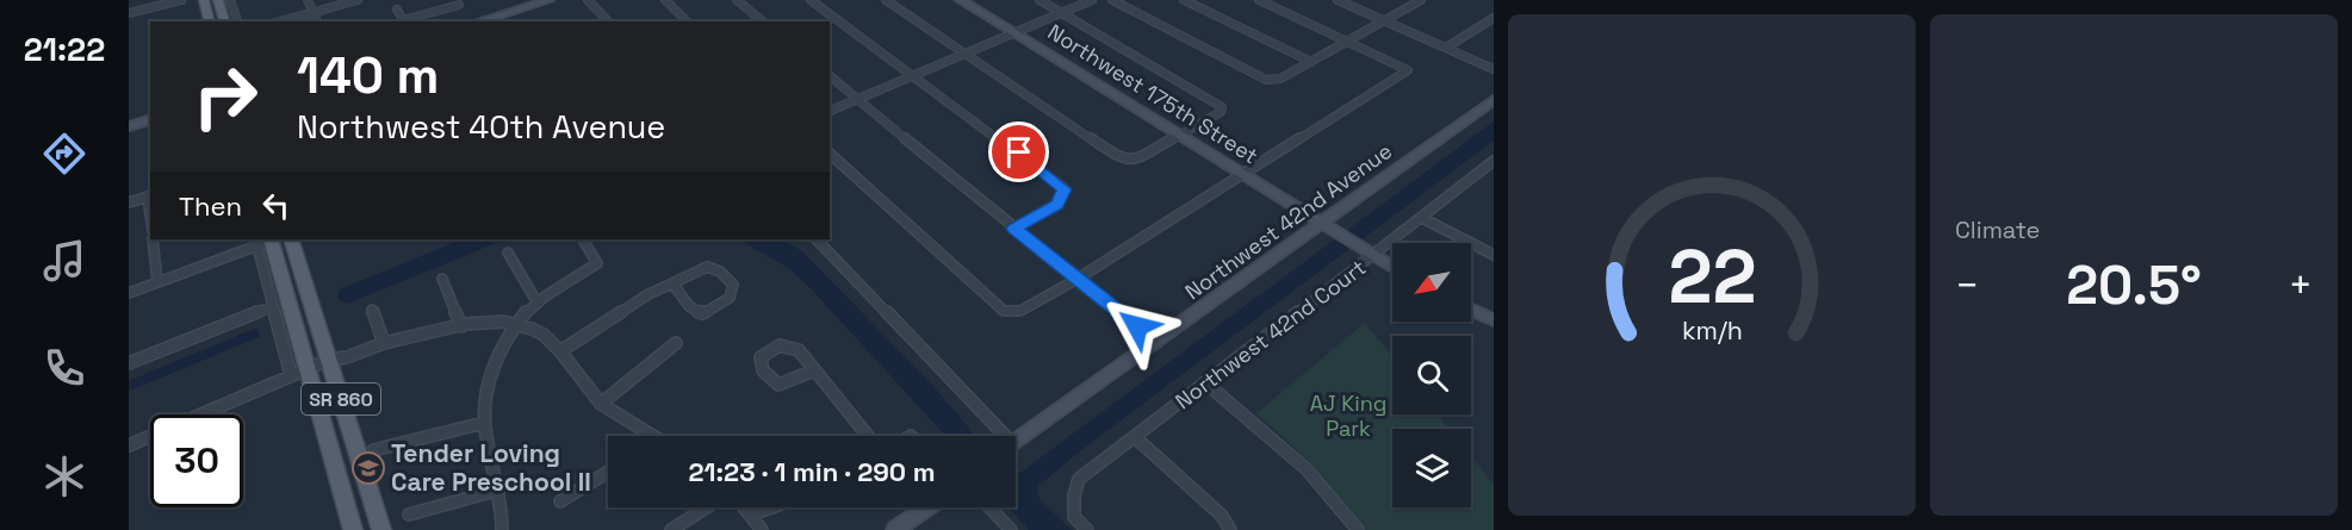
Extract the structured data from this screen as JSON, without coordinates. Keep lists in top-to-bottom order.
{
  "streets": {
    "main road": ["SR 860"],
    "street": ["Northwest 175th Street", "Northwest 42nd Avenue", "Northwest 42nd Court"]
  },
  "crossings": [
    ["Northwest 175th Street", "Northwest 42nd Avenue"],
    ["Northwest 175th Street", "Northwest 42nd Court"]
  ],
  "parks": ["AJ King Park"],
  "places": {
    "school or university": ["Tender Loving Care Preschool II"]
  },
  "north": "bottom left",
  "page": {
    "tabs": "21:22",
    "tile": "Climate",
    "turn": ["140 m", "Northwest 40th Avenue"],
    "then": "Then",
    "heat": ["−", "20.5°", "+"],
    "limit": "30",
    "trip": "21:23 · 1 min · 290 m",
    "gauge": ["22", "km/h"]
  }
}
